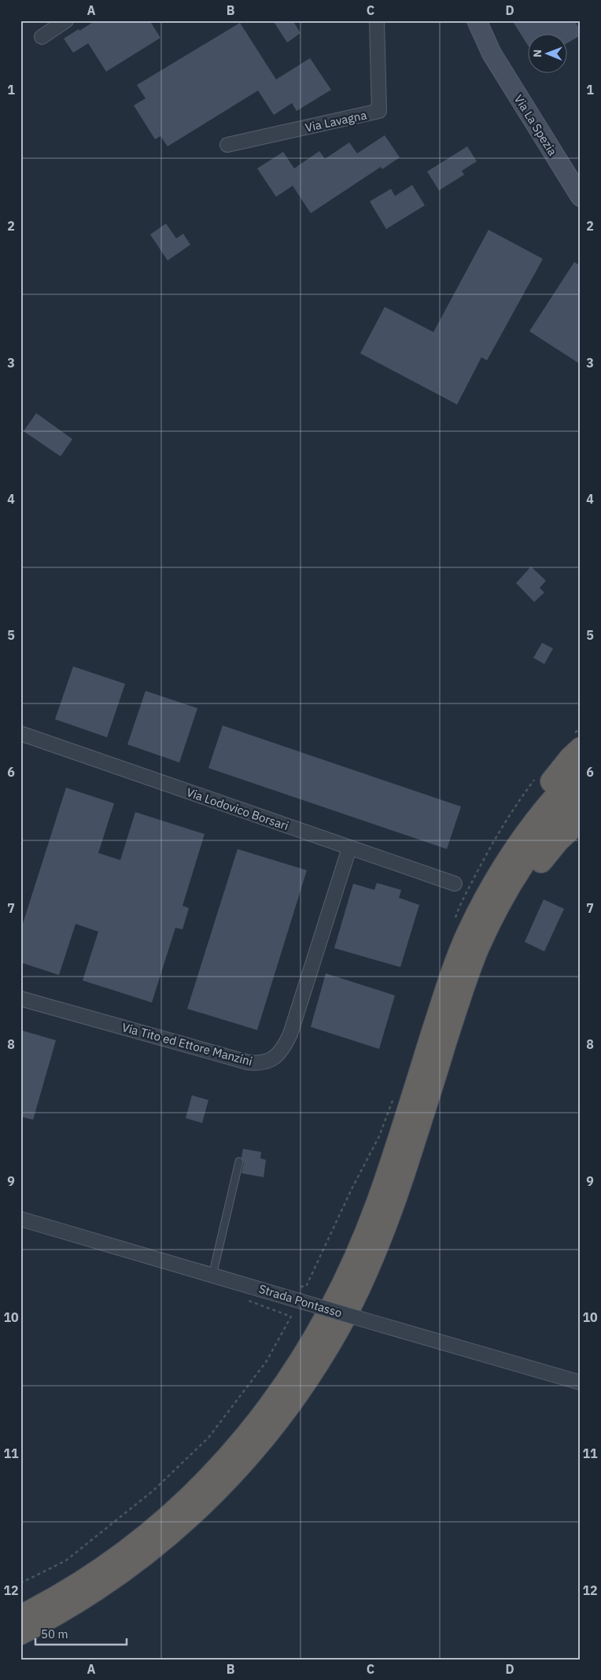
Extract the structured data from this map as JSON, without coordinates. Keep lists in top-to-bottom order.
{
  "streets": {
    "main road": ["Via La Spezia"],
    "street": [
      "Via Lavagna",
      "Via Lodovico Borsari",
      "Via Tito ed Ettore Manzini",
      "Strada Pontasso"
    ]
  },
  "crossings": [
    ["Via Lodovico Borsari", "Via Tito ed Ettore Manzini"]
  ],
  "scale_bar": "50 m",
  "north": "left",
  "grid": {
    "columns": [
      "A",
      "B",
      "C",
      "D"
    ],
    "rows": [
      "1",
      "2",
      "3",
      "4",
      "5",
      "6",
      "7",
      "8",
      "9",
      "10",
      "11",
      "12"
    ]
  }
}
